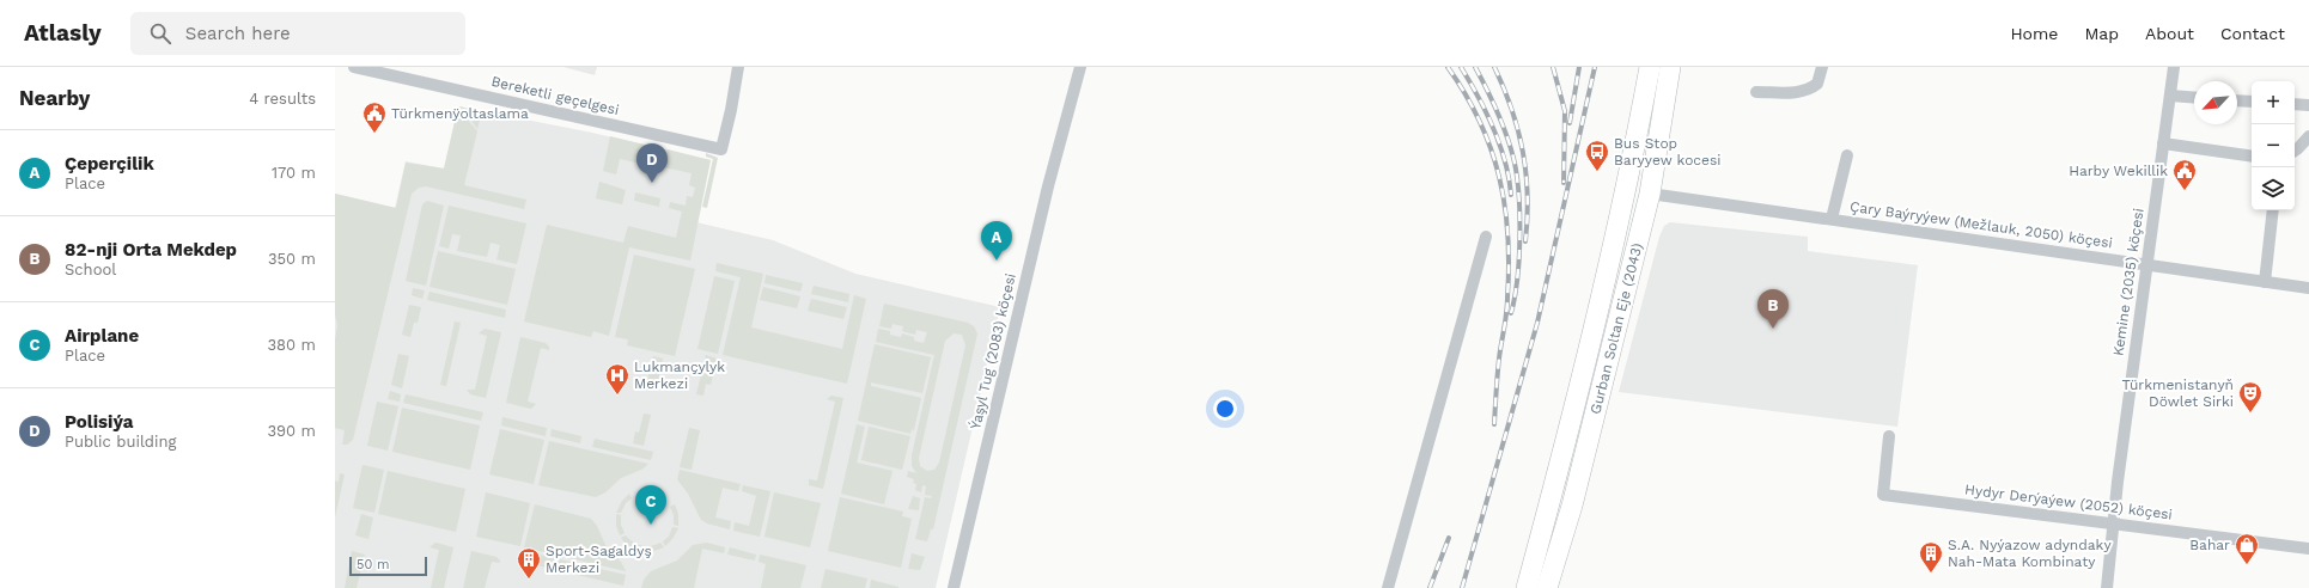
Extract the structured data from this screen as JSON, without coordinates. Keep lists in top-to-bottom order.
{
  "streets": {
    "highway": ["Gurban Soltan Eje (2043)"],
    "street": [
      "Bereketli geçelgesi",
      "Çary Baýryýew (Mežlauk, 2050) köçesi",
      "Kemine (2035) köçesi",
      "Ýaşyl Tug (2083) köçesi",
      "Hydyr Derýaýew (2052) köçesi"
    ]
  },
  "crossings": [
    ["Çary Baýryýew (Mežlauk, 2050) köçesi", "Kemine (2035) köçesi"],
    ["Çary Baýryýew (Mežlauk, 2050) köçesi", "Gurban Soltan Eje (2043)"],
    ["Kemine (2035) köçesi", "Hydyr Derýaýew (2052) köçesi"]
  ],
  "places": {
    "public building": ["Türkmenÿoltaslama", "Harby Wekillik"],
    "bus stop": ["Bus Stop Baryyew kocesi"],
    "hospital": ["Lukmançylyk Merkezi"],
    "theatre": ["Türkmenistanyň Döwlet Sirki"],
    "shop": ["Bahar"],
    "building": ["S.A. Nyýazow adyndaky Nah-Mata Kombinaty", "Sport-Sagaldyş Merkezi"]
  },
  "scale_bar": "50 m",
  "north": "bottom left",
  "page": {
    "header": "Atlasly",
    "search": "Search here",
    "nav": [
      "Home",
      "Map",
      "About",
      "Contact"
    ],
    "heading": ["Nearby", "4 results"],
    "map_buttons": ["+", "−"],
    "list": [
      {
        "mark": "A",
        "name": "Çeperçilik",
        "note": "Place",
        "value": "170 m"
      },
      {
        "mark": "B",
        "name": "82-nji Orta Mekdep",
        "note": "School",
        "value": "350 m"
      },
      {
        "mark": "C",
        "name": "Airplane",
        "note": "Place",
        "value": "380 m"
      },
      {
        "mark": "D",
        "name": "Polisiýa",
        "note": "Public building",
        "value": "390 m"
      }
    ],
    "pins": [
      "D",
      "A",
      "B",
      "C"
    ],
    "scale": "50 m"
  }
}
